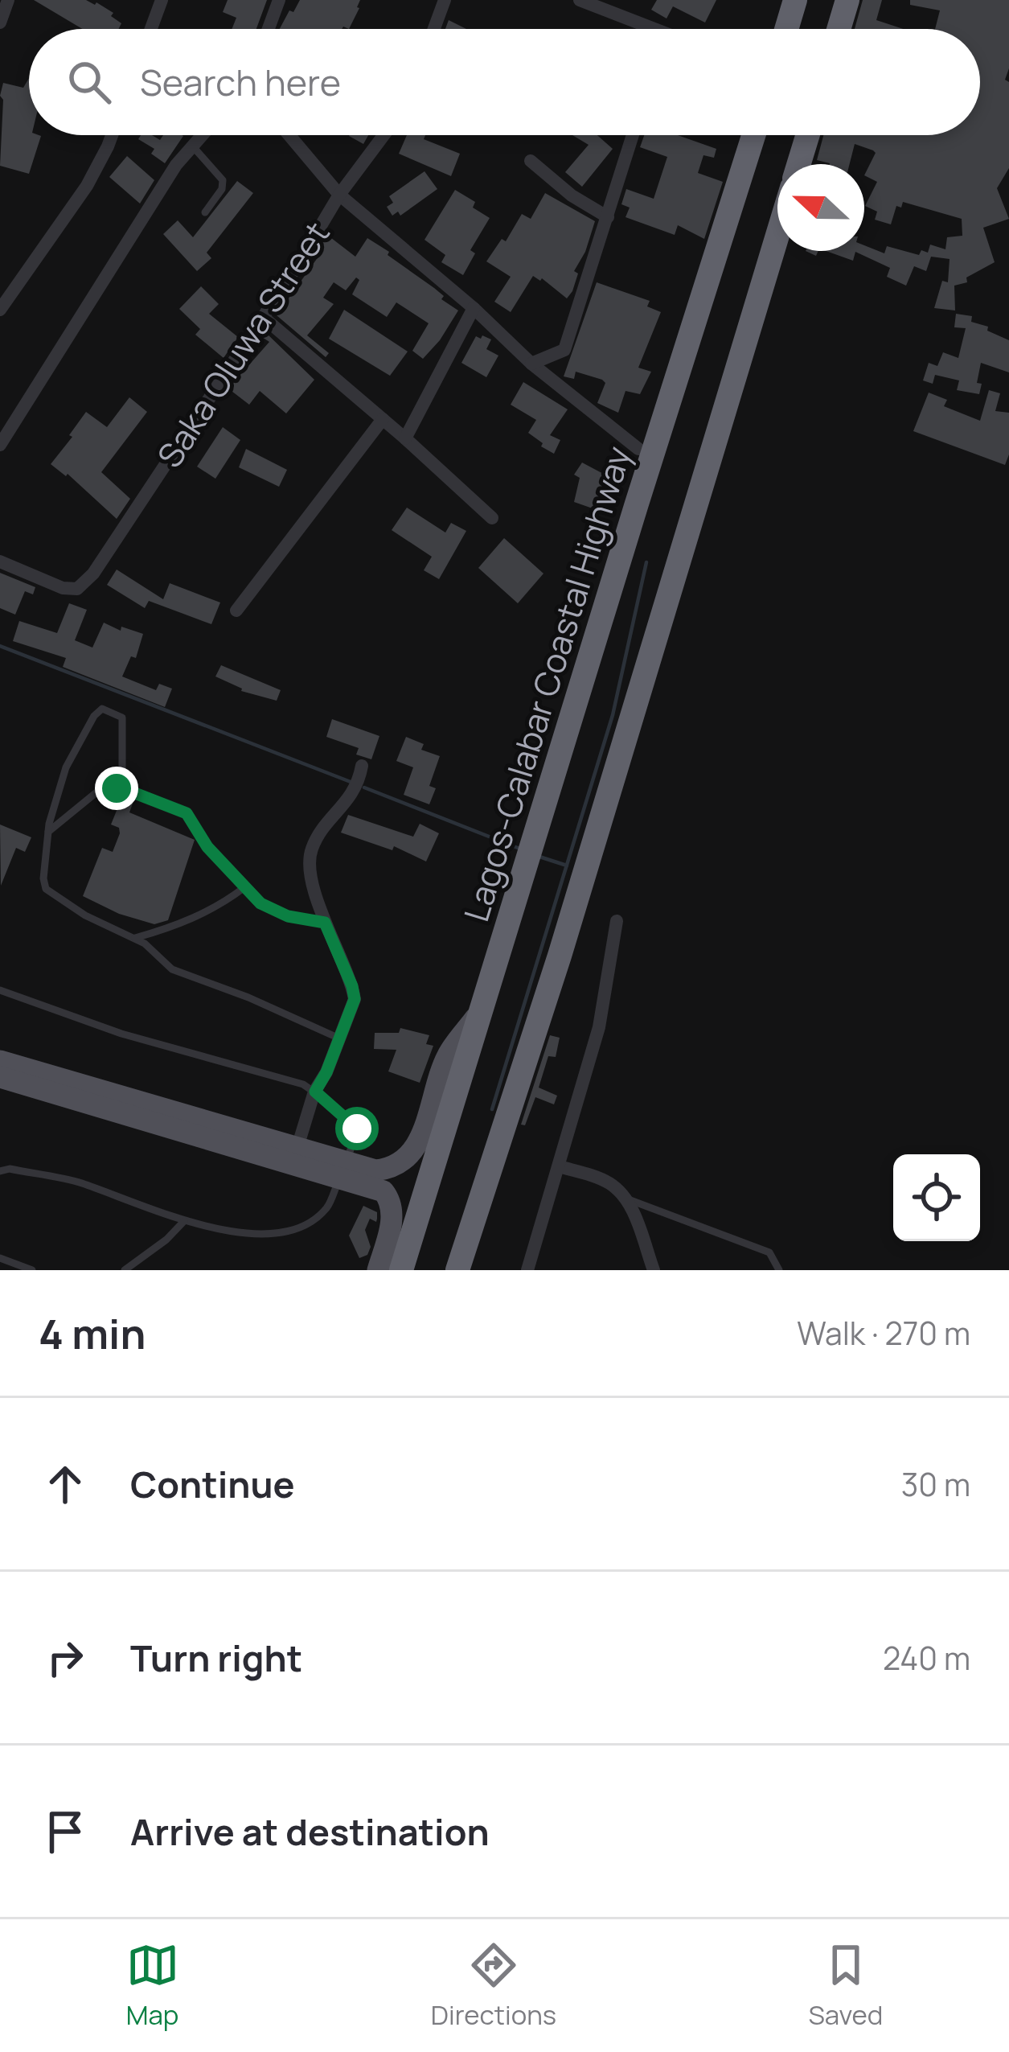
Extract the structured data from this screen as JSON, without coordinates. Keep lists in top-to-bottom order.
{
  "streets": {
    "highway": ["Lagos-Calabar Coastal Highway"],
    "street": ["Saka Oluwa Street"]
  },
  "north": "left",
  "page": {
    "search": "Search here",
    "heading": ["4 min", "Walk · 270 m"],
    "list": [
      ["Continue", "30 m"],
      ["Turn right", "240 m"],
      "Arrive at destination"
    ],
    "nav": ["Map", "Directions", "Saved"]
  }
}
